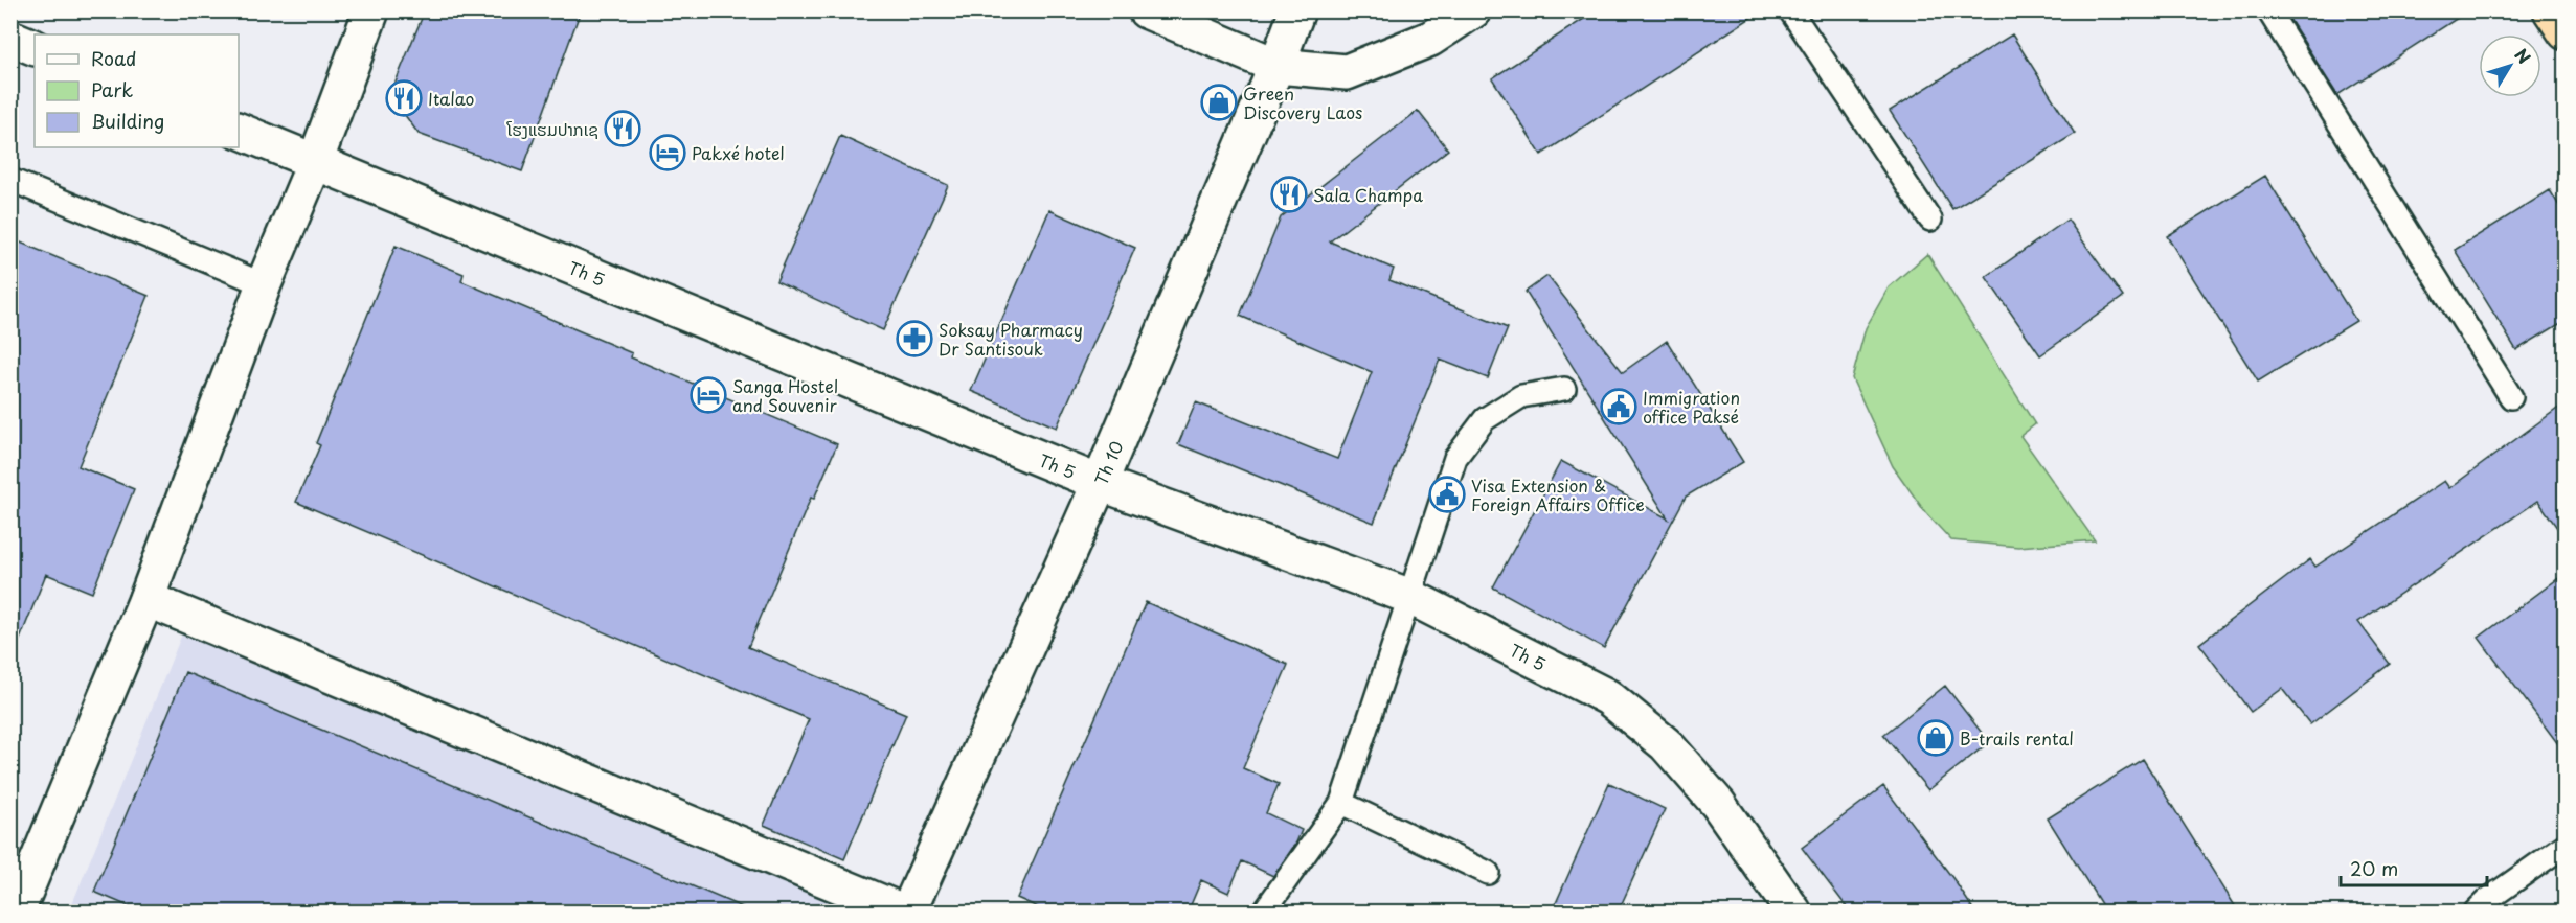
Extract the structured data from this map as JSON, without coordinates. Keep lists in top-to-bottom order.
{
  "streets": {
    "street": ["Th 5", "Th 10"]
  },
  "crossings": [
    ["Th 5", "Th 10"]
  ],
  "places": {
    "restaurant": ["Italao", "ໂຮງແຮມປາກເຊ", "Sala Champa"],
    "shop": ["Green Discovery Laos", "B-trails rental"],
    "hotel": ["Pakxé hotel", "Sanga Hostel and Souvenir"],
    "pharmacy": ["Soksay Pharmacy Dr Santisouk"],
    "public building": ["Immigration office Paksé", "Visa Extension & Foreign Affairs Office"]
  },
  "legend": ["Road", "Park", "Building"],
  "scale_bar": "20 m",
  "north": "top right"
}
